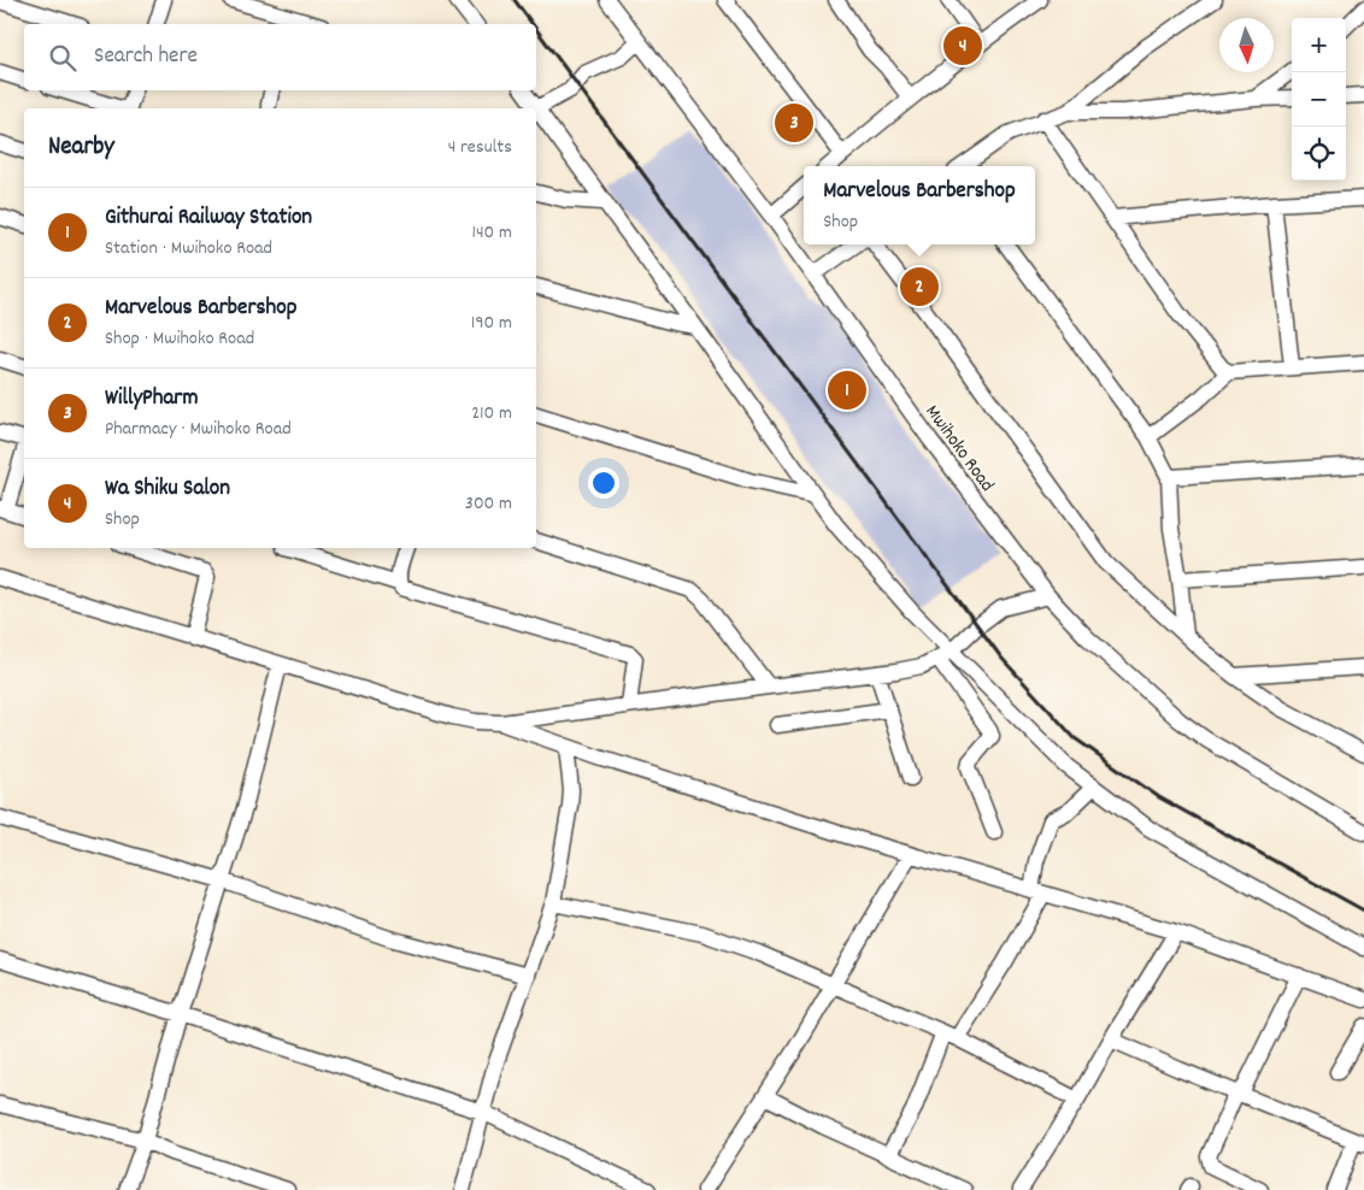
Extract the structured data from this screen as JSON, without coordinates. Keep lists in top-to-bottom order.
{
  "streets": {
    "street": ["Mwihoko Road"]
  },
  "north": "bottom",
  "page": {
    "map_buttons": ["+", "−"],
    "pins": [
      "4",
      "3",
      "2",
      "1"
    ],
    "search": "Search here",
    "heading": ["Nearby", "4 results"],
    "popup": ["Marvelous Barbershop", "Shop"],
    "list": [
      {
        "mark": "1",
        "name": "Githurai Railway Station",
        "note": "Station · Mwihoko Road",
        "value": "140 m"
      },
      {
        "mark": "2",
        "name": "Marvelous Barbershop",
        "note": "Shop · Mwihoko Road",
        "value": "190 m"
      },
      {
        "mark": "3",
        "name": "WillyPharm",
        "note": "Pharmacy · Mwihoko Road",
        "value": "210 m"
      },
      {
        "mark": "4",
        "name": "Wa Shiku Salon",
        "note": "Shop",
        "value": "300 m"
      }
    ]
  }
}
